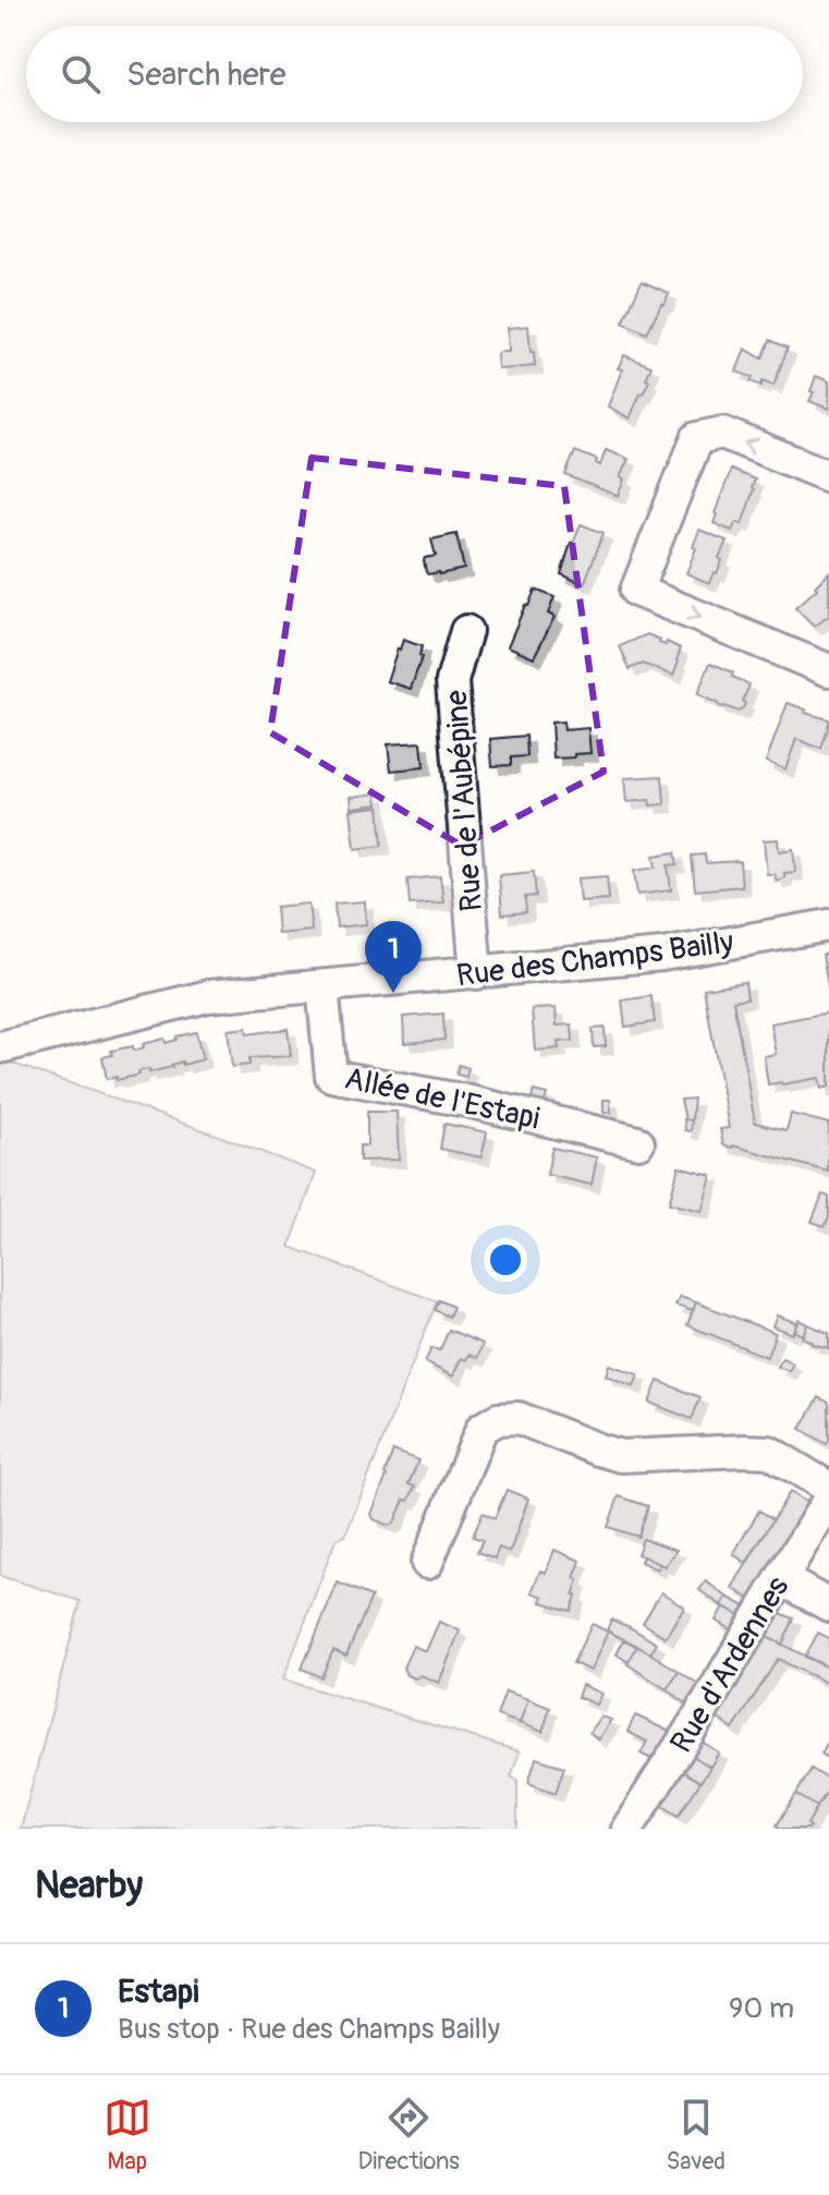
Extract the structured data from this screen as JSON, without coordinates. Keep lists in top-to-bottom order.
{
  "streets": {
    "street": [
      "Rue de l'Aubépine",
      "Rue des Champs Bailly",
      "Allée de l'Estapi",
      "Rue d'Ardennes"
    ]
  },
  "crossings": [
    ["Rue de l'Aubépine", "Rue des Champs Bailly"],
    ["Rue des Champs Bailly", "Allée de l'Estapi"]
  ],
  "page": {
    "search": "Search here",
    "pins": "1",
    "heading": "Nearby",
    "list": [
      {
        "mark": "1",
        "name": "Estapi",
        "note": "Bus stop · Rue des Champs Bailly",
        "value": "90 m"
      }
    ],
    "nav": ["Map", "Directions", "Saved"]
  }
}
